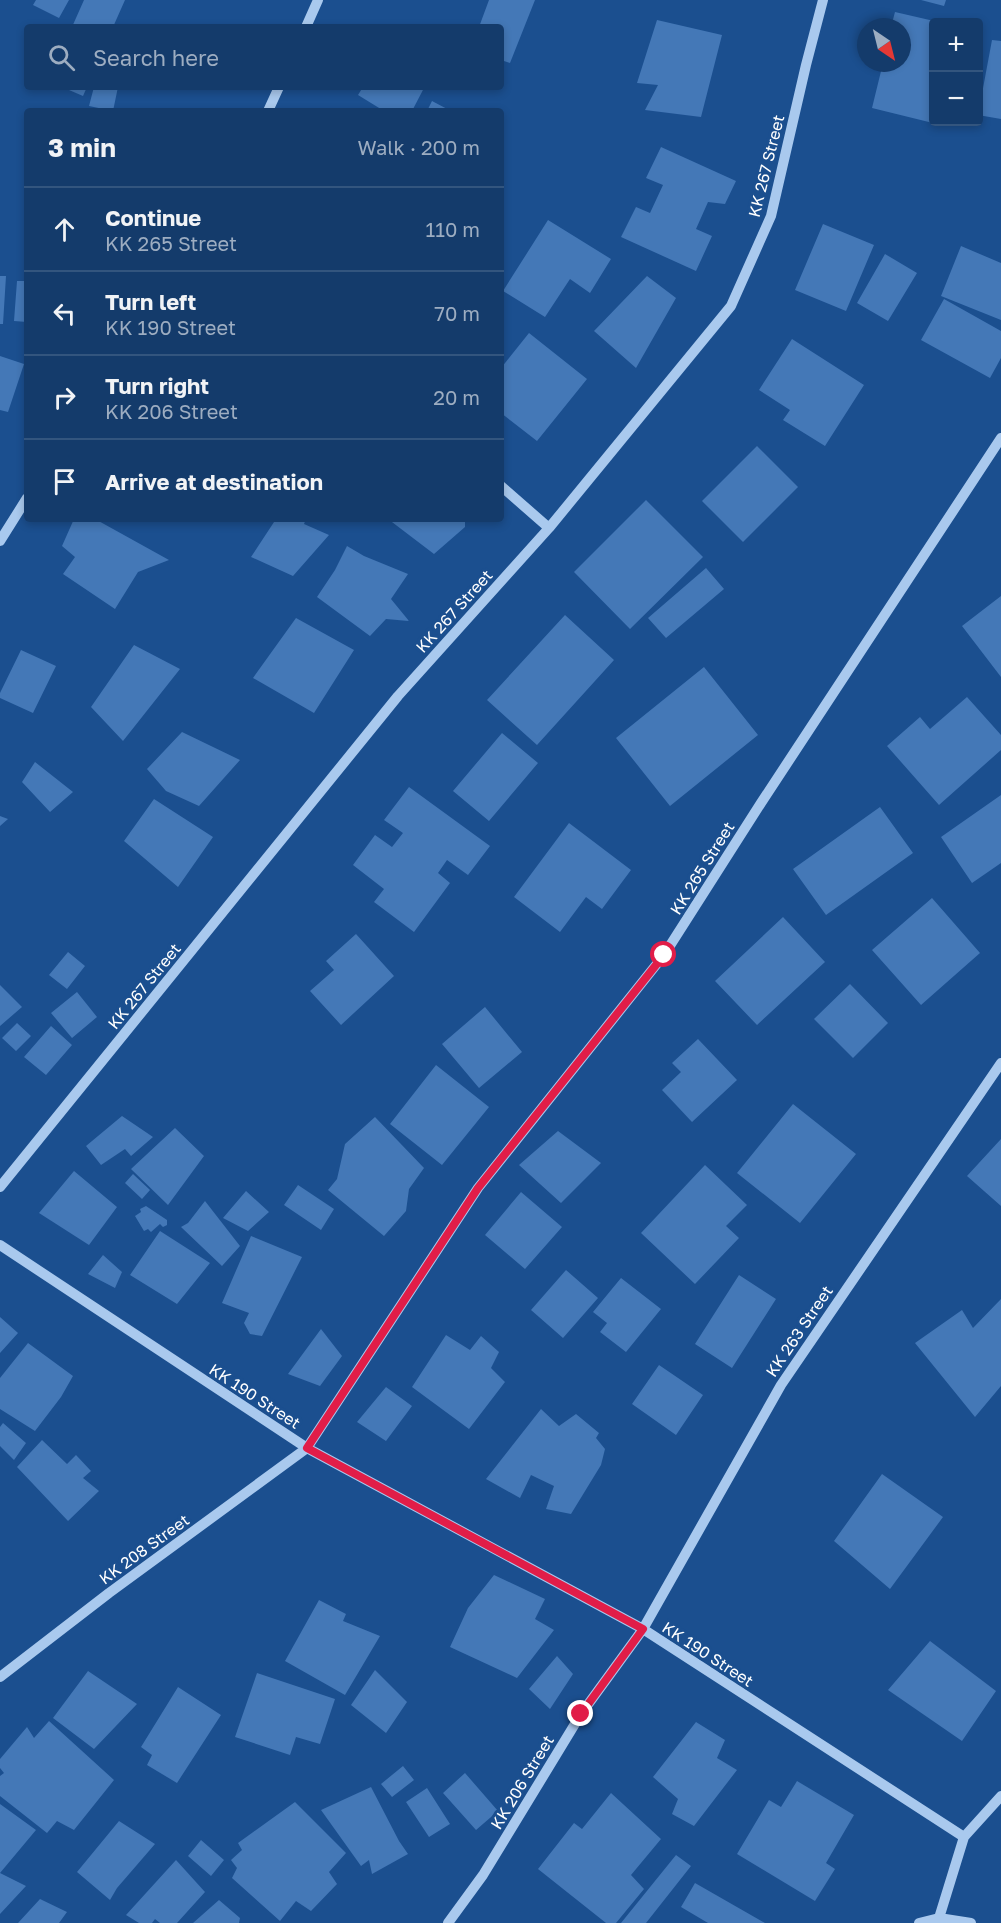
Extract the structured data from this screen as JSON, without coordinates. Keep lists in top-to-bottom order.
{
  "streets": {
    "street": [
      "KK 267 Street",
      "KK 265 Street",
      "KK 263 Street",
      "KK 190 Street",
      "KK 208 Street",
      "KK 206 Street"
    ]
  },
  "crossings": [
    ["KK 265 Street", "KK 190 Street"],
    ["KK 265 Street", "KK 208 Street"],
    ["KK 263 Street", "KK 190 Street"],
    ["KK 263 Street", "KK 206 Street"],
    ["KK 190 Street", "KK 208 Street"],
    ["KK 190 Street", "KK 206 Street"]
  ],
  "north": "bottom right",
  "page": {
    "map_buttons": ["+", "−"],
    "search": "Search here",
    "heading": ["3 min", "Walk · 200 m"],
    "list": [
      ["Continue", "KK 265 Street", "110 m"],
      ["Turn left", "KK 190 Street", "70 m"],
      ["Turn right", "KK 206 Street", "20 m"],
      "Arrive at destination"
    ]
  }
}
